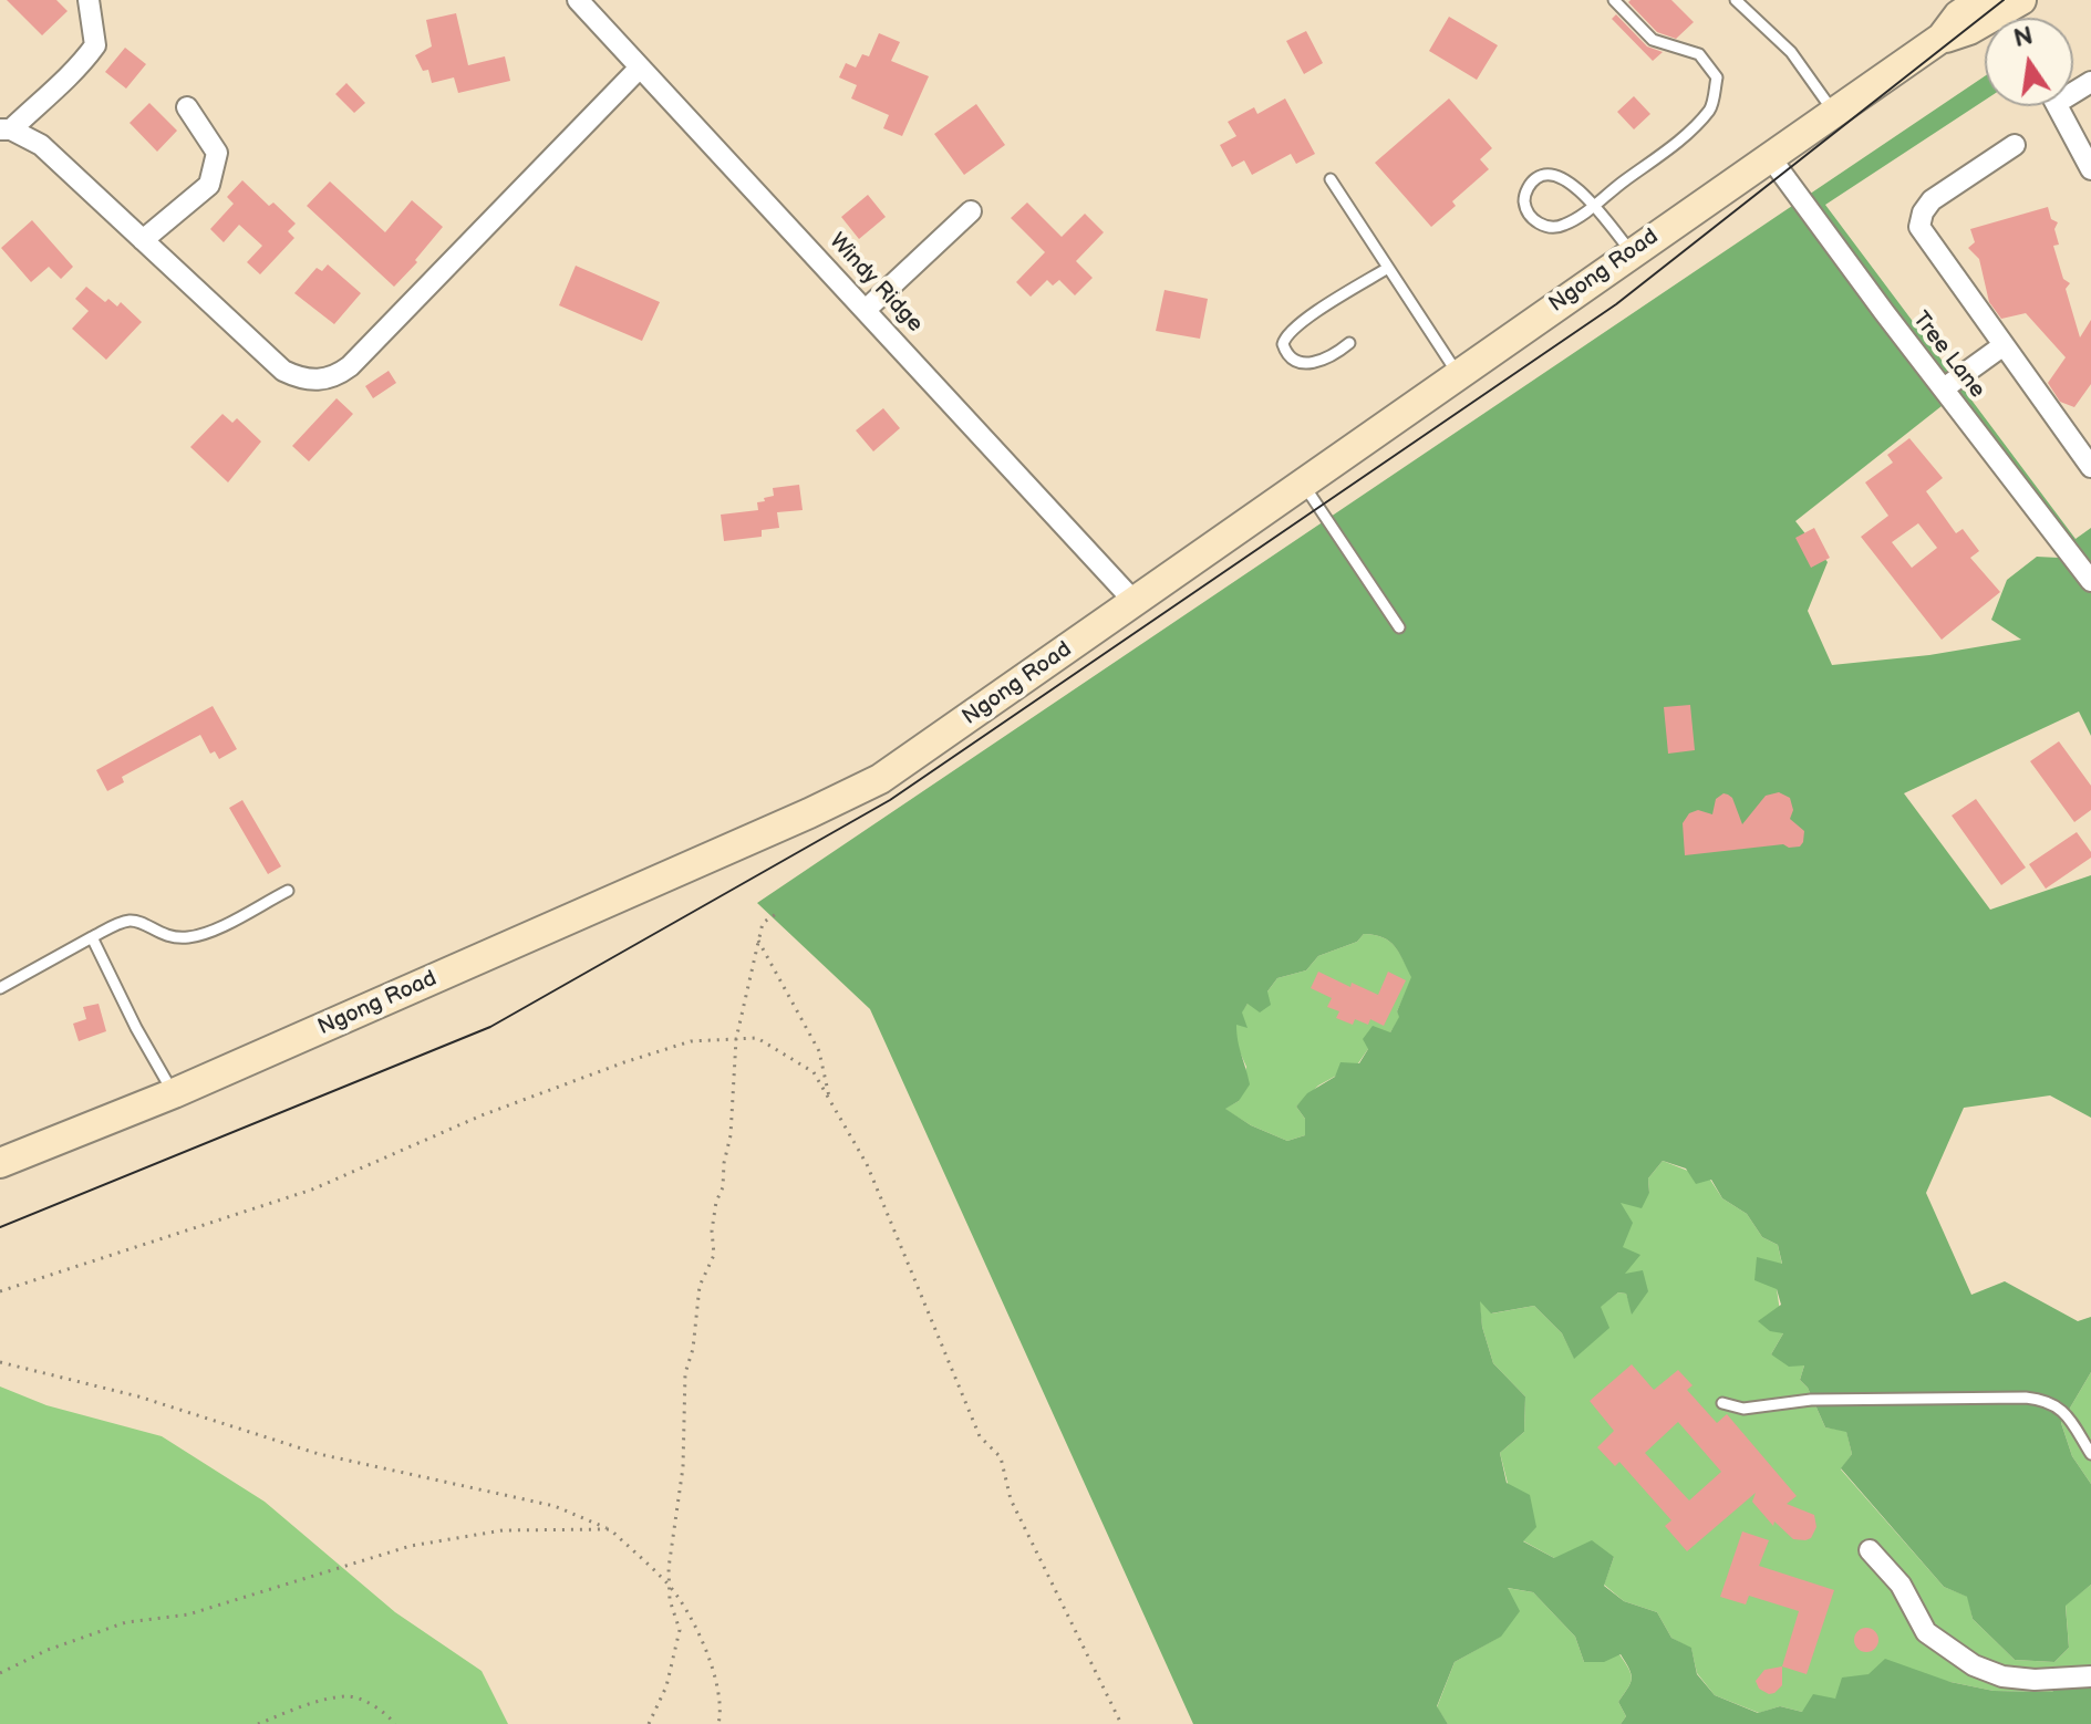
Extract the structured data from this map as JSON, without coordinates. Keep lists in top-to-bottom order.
{
  "streets": {
    "main road": ["Ngong Road"],
    "street": ["Windy Ridge", "Tree Lane"]
  },
  "crossings": [
    ["Ngong Road", "Windy Ridge"],
    ["Ngong Road", "Tree Lane"]
  ],
  "north": "top"
}
